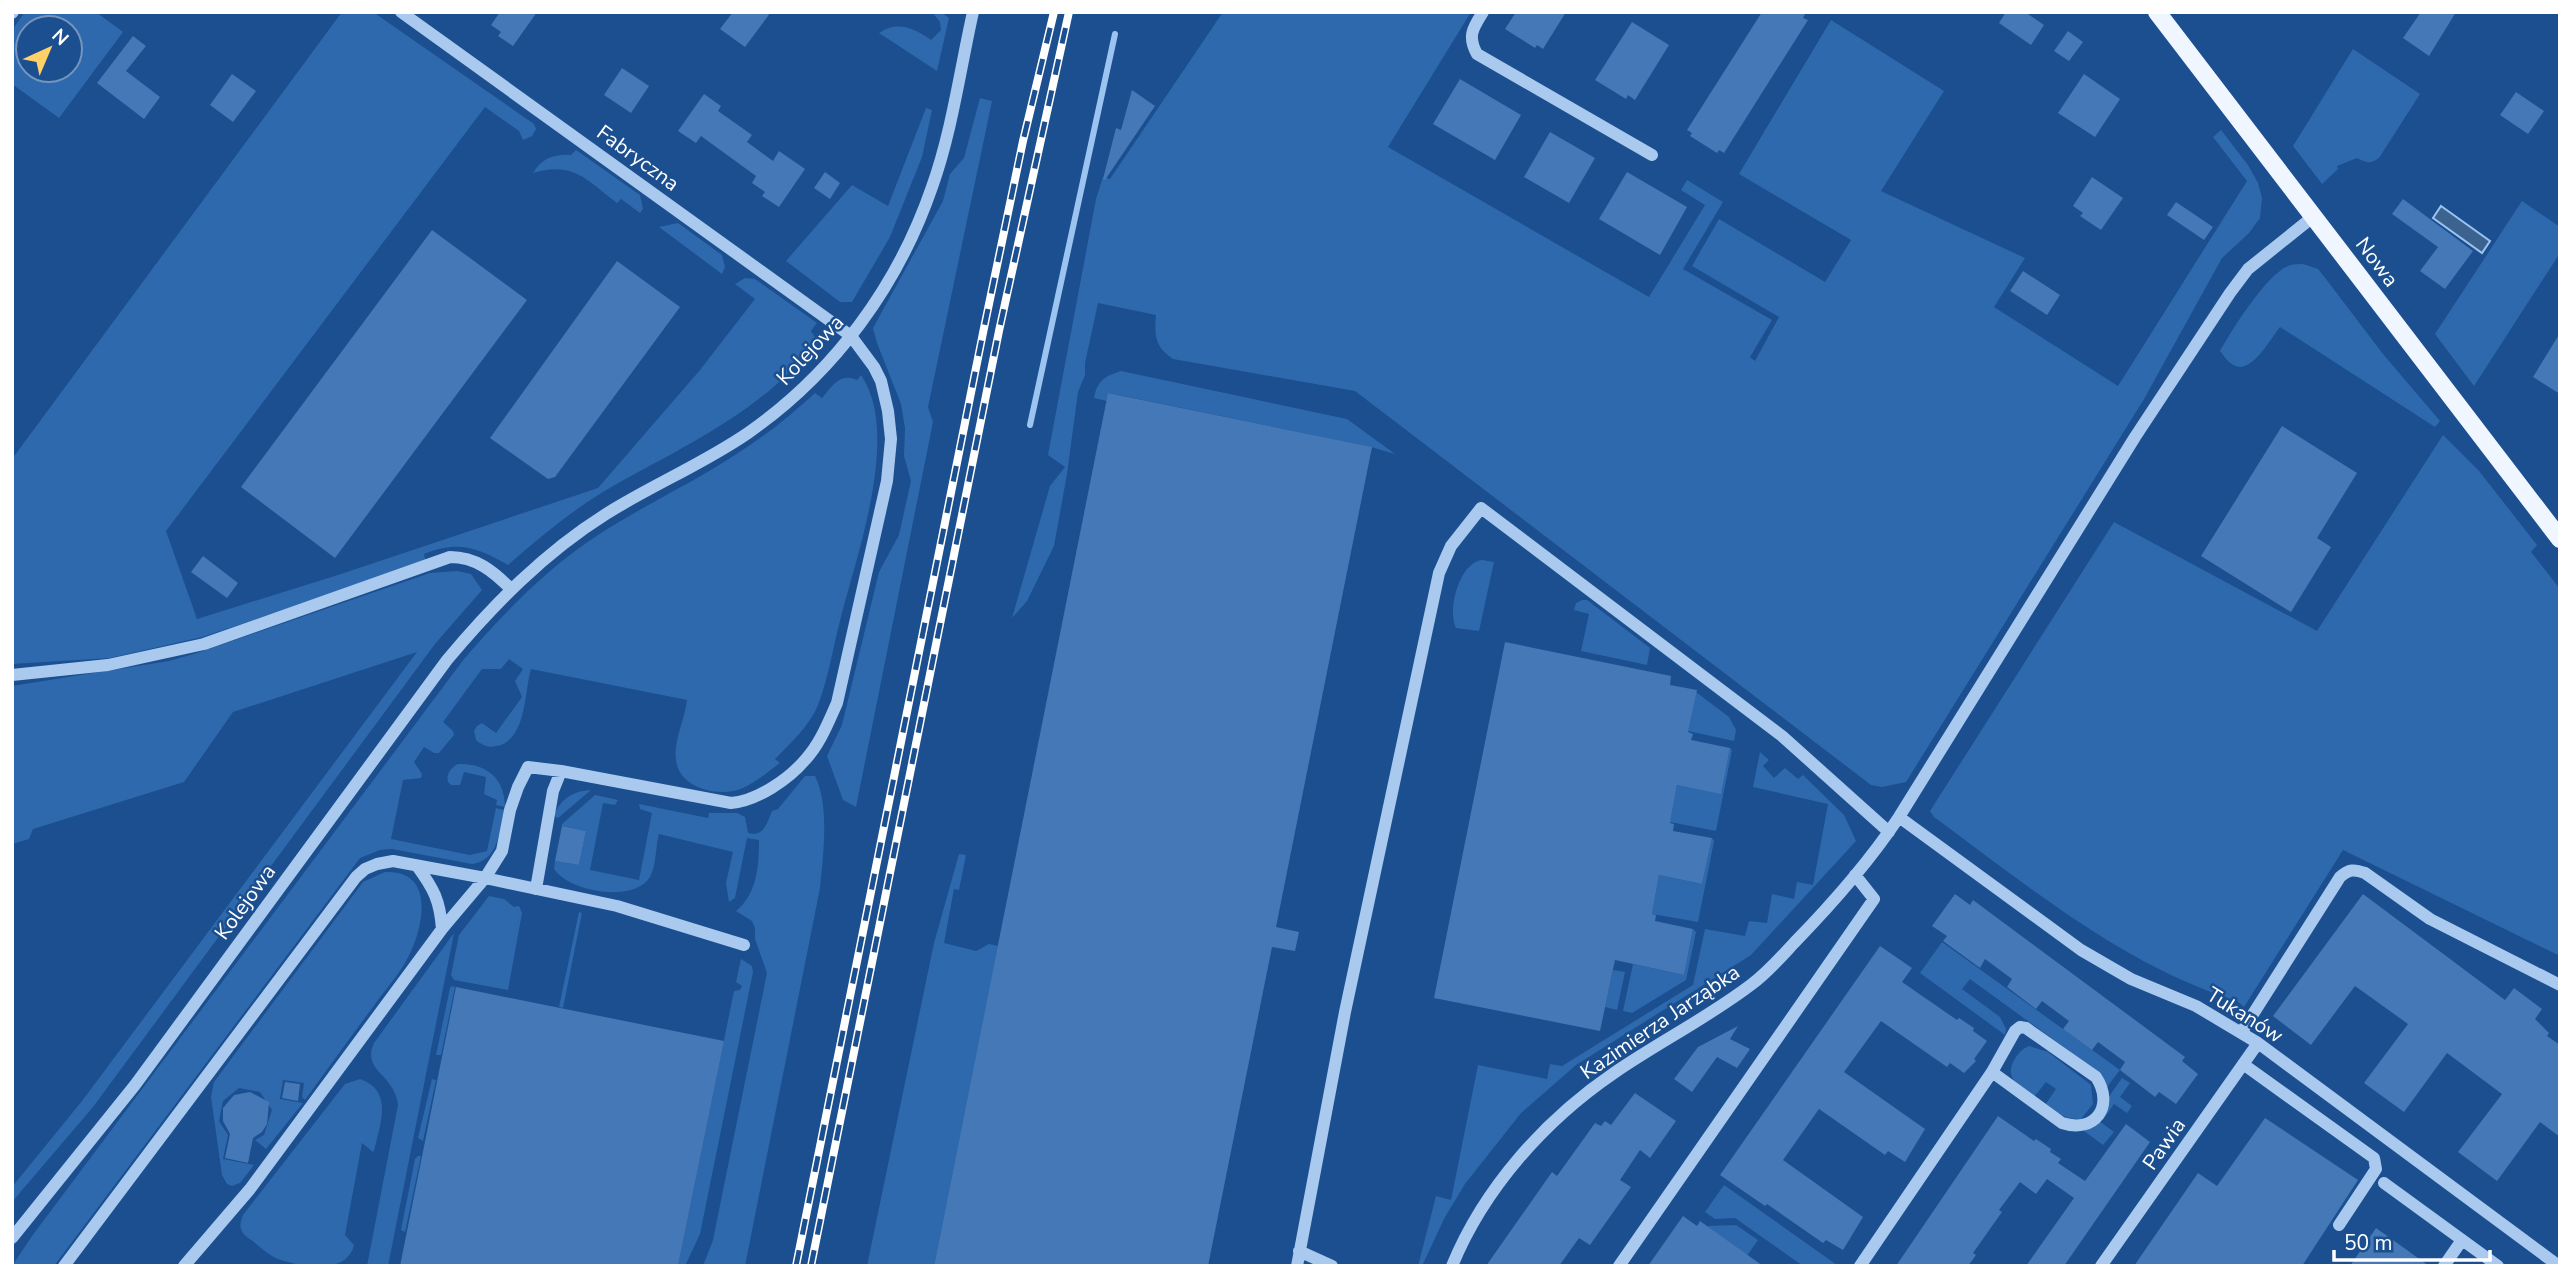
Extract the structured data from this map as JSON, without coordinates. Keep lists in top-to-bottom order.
{
  "streets": {
    "main road": ["Nowa"],
    "street": [
      "Fabryczna",
      "Kolejowa",
      "Tukanów",
      "Kazimierza Jarząbka",
      "Pawia"
    ]
  },
  "crossings": [
    ["Fabryczna", "Kolejowa"],
    ["Nowa", "Kazimierza Jarząbka"],
    ["Tukanów", "Kazimierza Jarząbka"],
    ["Tukanów", "Pawia"]
  ],
  "scale_bar": "50 m",
  "north": "top right"
}
